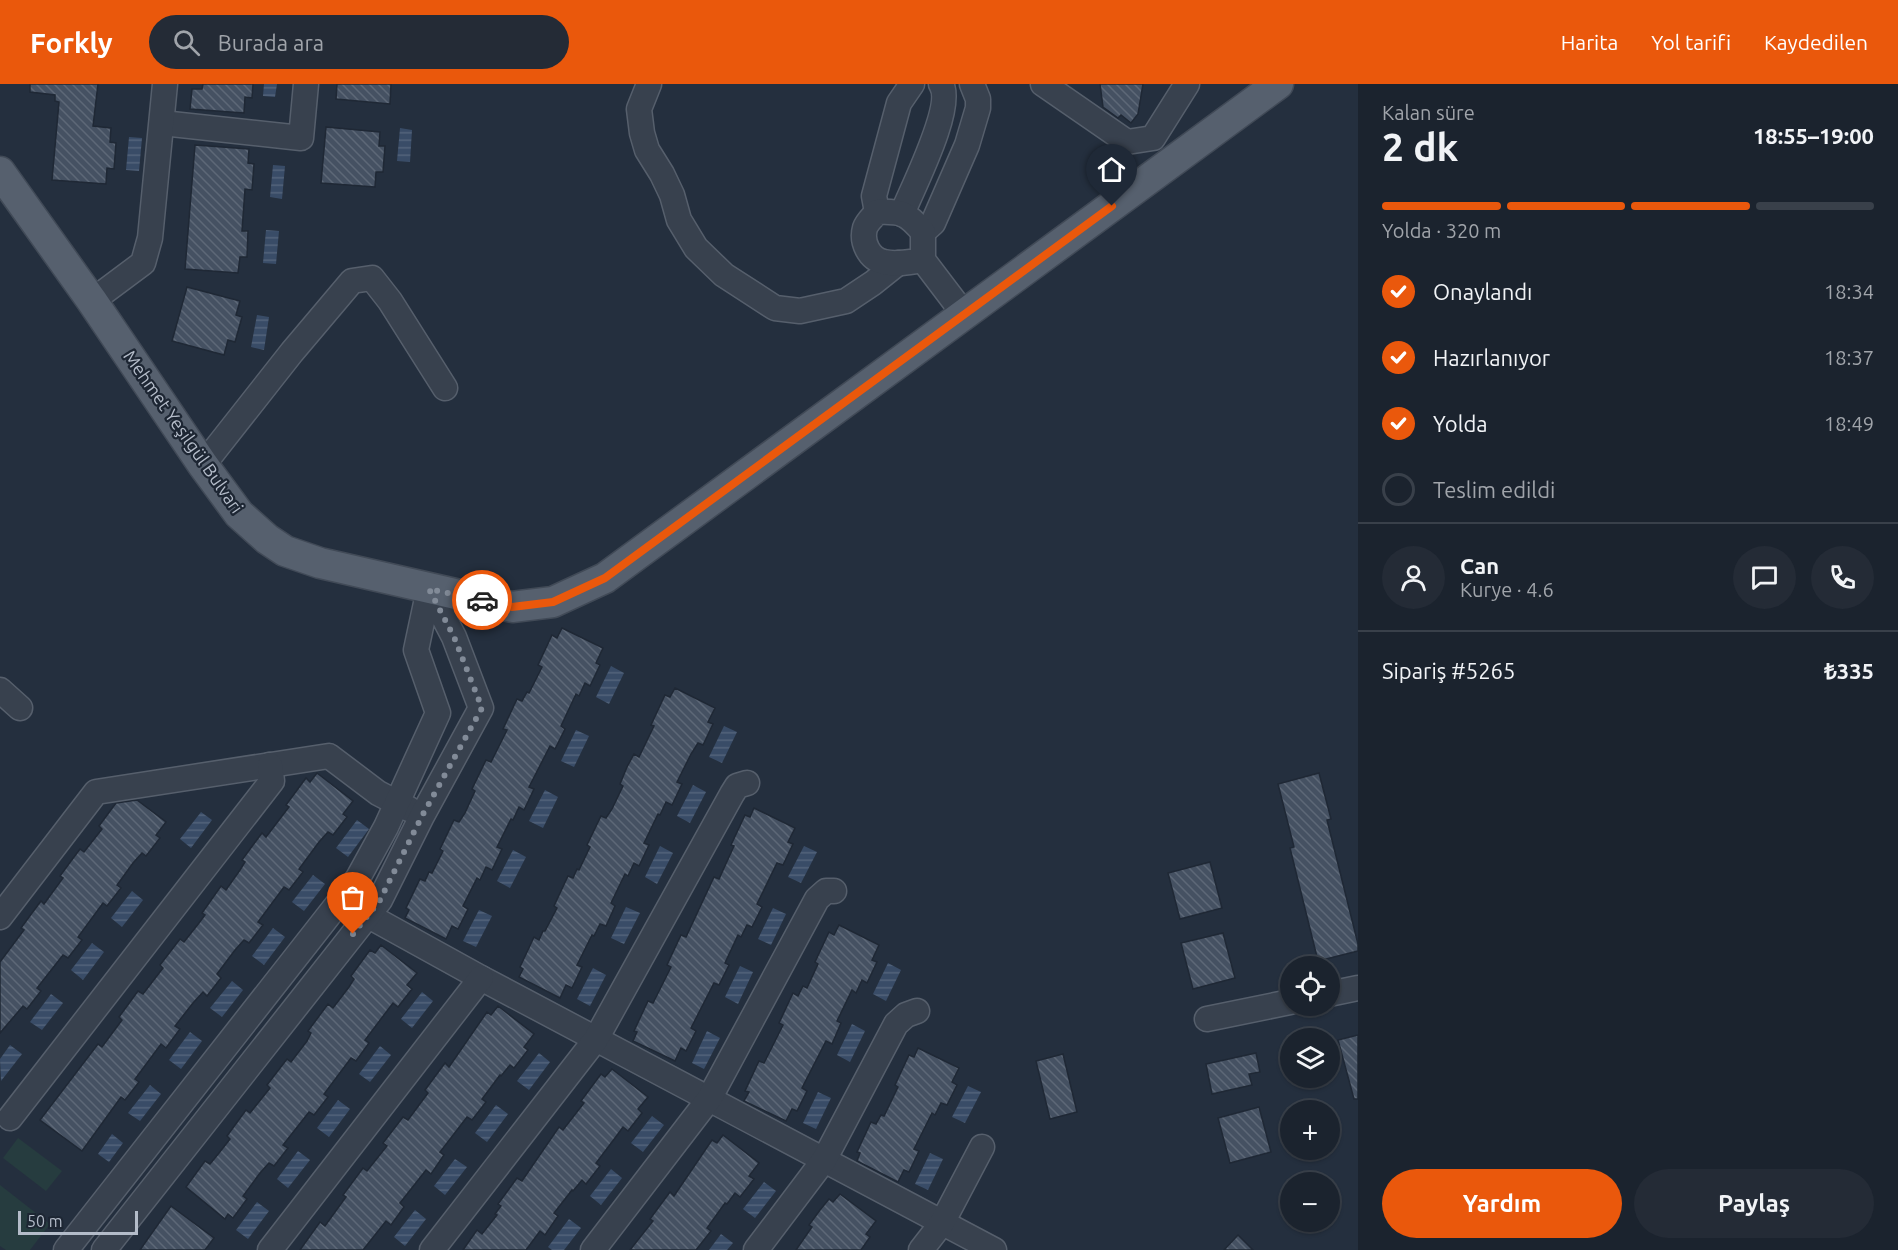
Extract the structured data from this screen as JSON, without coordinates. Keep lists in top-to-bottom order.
{
  "streets": {
    "main road": ["Mehmet Yeşilgül Bulvari"]
  },
  "scale_bar": "50 m",
  "page": {
    "header": "Forkly",
    "search": "Burada ara",
    "nav": ["Harita", "Yol tarifi", "Kaydedilen"],
    "heading": ["2 dk", "Kalan süre", "18:55–19:00"],
    "panel": [
      "Can",
      "Kurye · 4.6",
      "Sipariş #5265",
      "₺335"
    ],
    "bar": "Yolda · 320 m",
    "list": [
      ["Onaylandı", "18:34"],
      ["Hazırlanıyor", "18:37"],
      ["Yolda", "18:49"],
      "Teslim edildi"
    ],
    "map_buttons": ["+", "−"],
    "buttons": ["Yardım", "Paylaş"],
    "scale": "50 m"
  }
}
